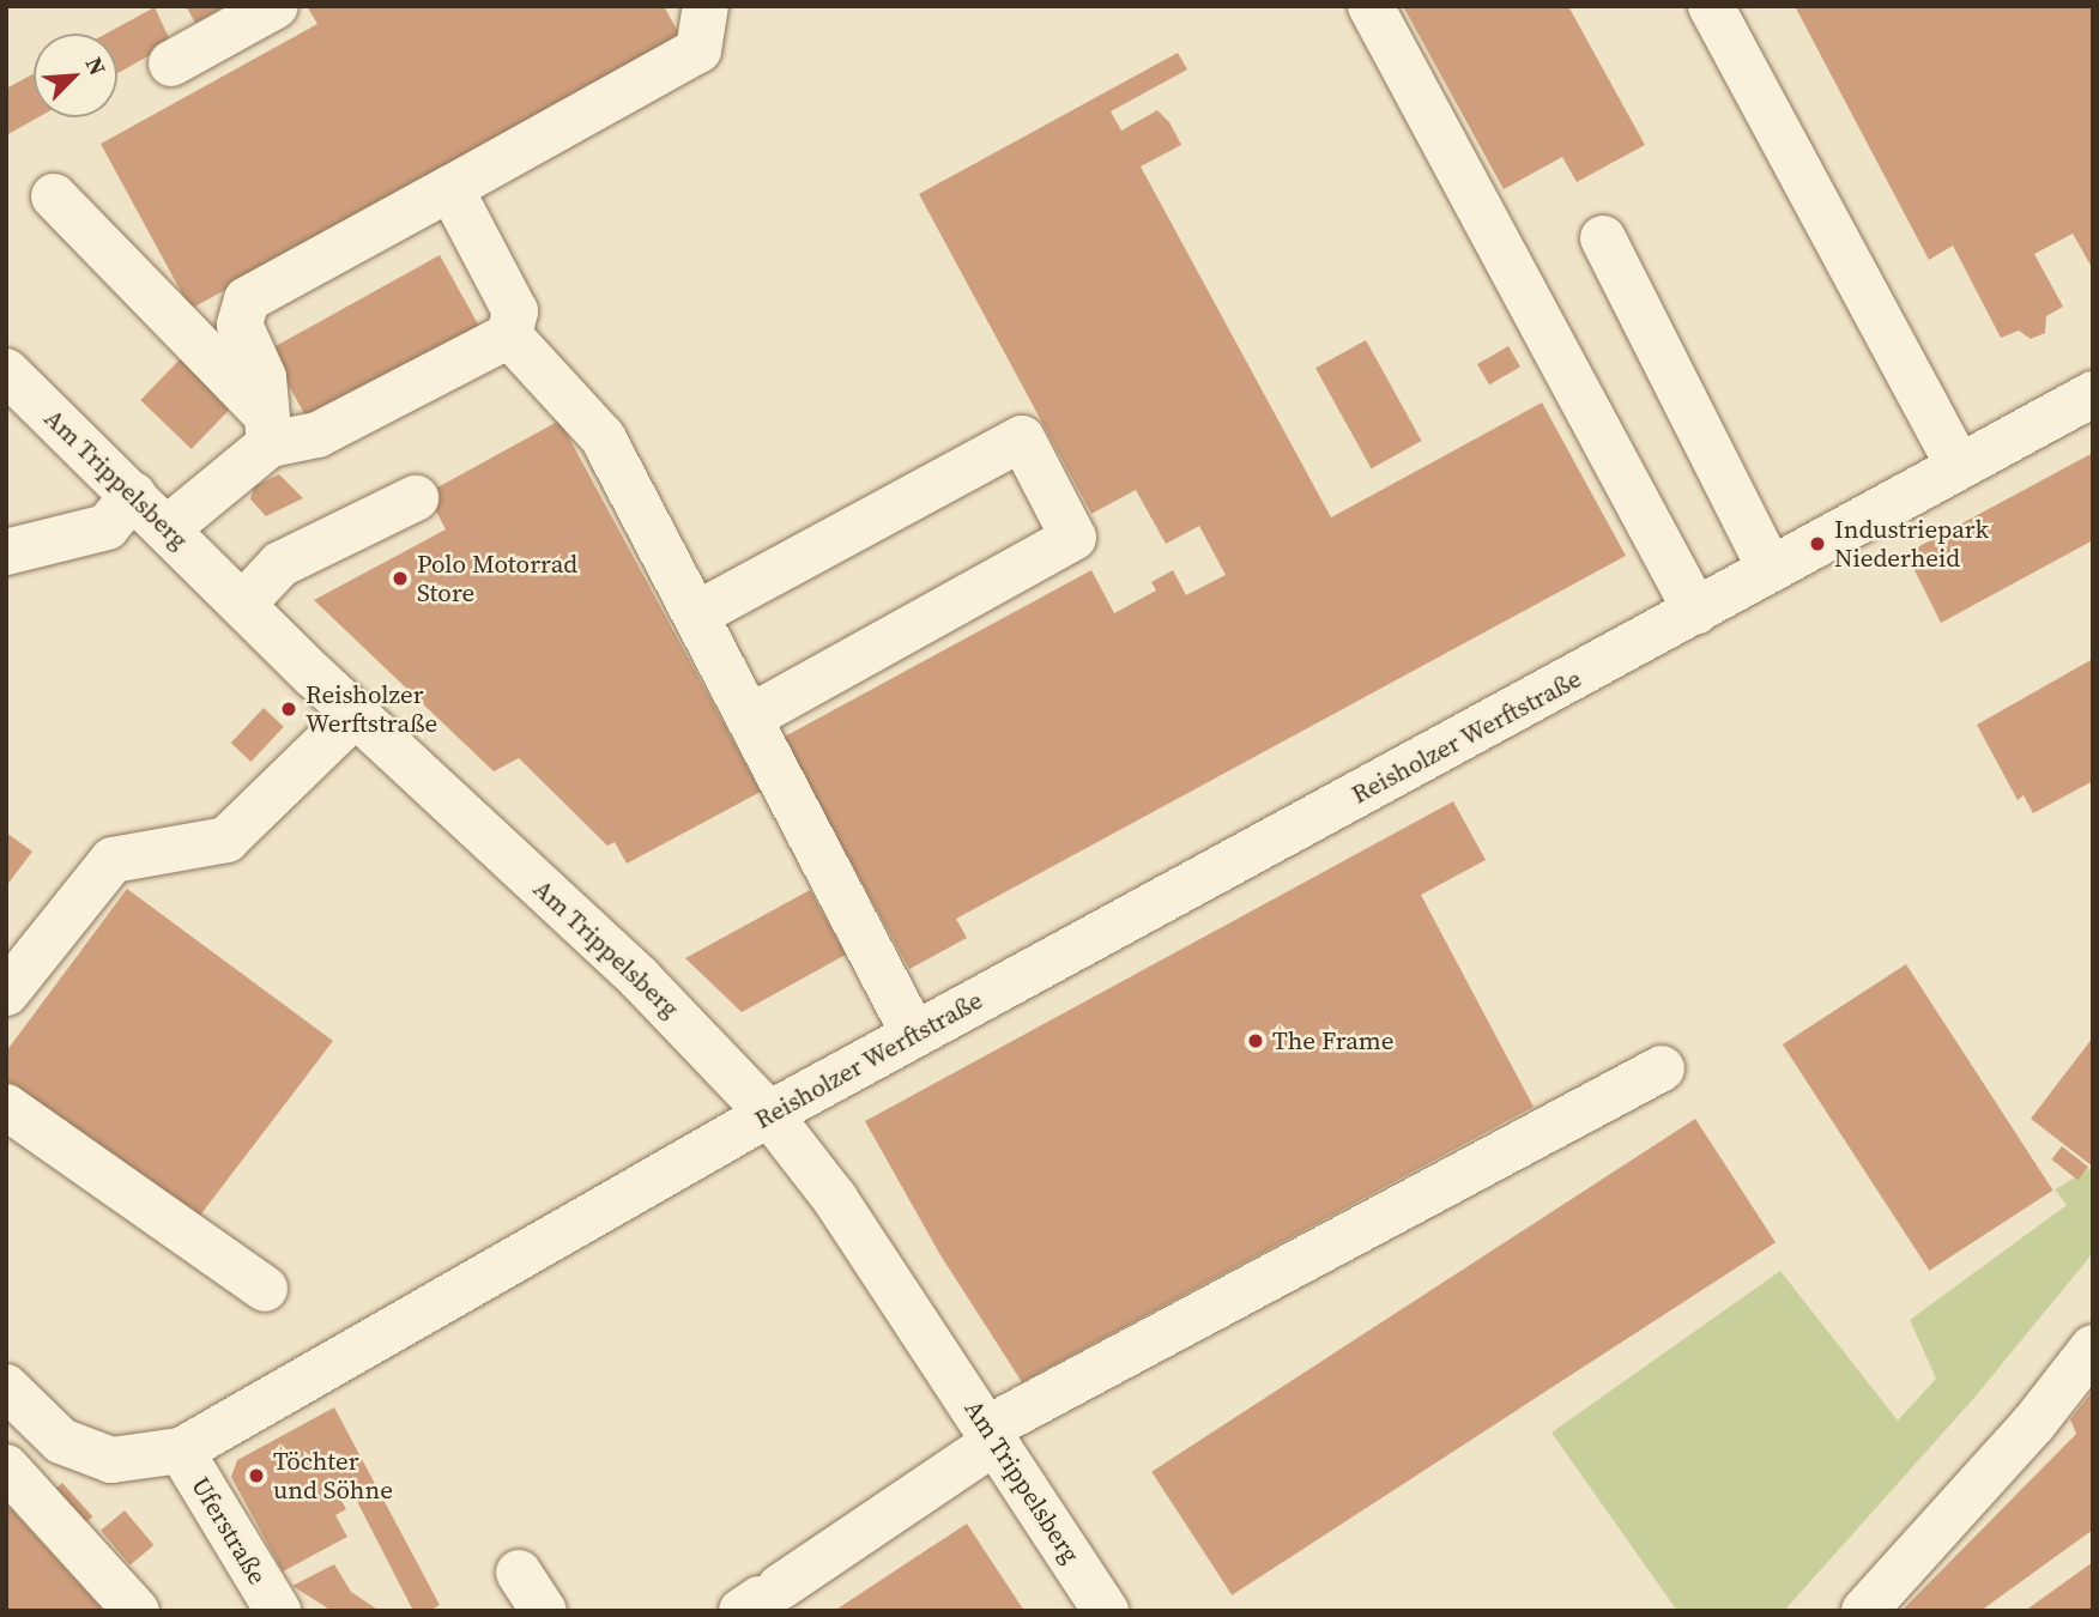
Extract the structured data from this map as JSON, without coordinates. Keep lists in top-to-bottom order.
{
  "streets": {
    "street": ["Am Trippelsberg", "Reisholzer Werftstraße", "Uferstraße"]
  },
  "crossings": [
    ["Am Trippelsberg", "Reisholzer Werftstraße"],
    ["Reisholzer Werftstraße", "Uferstraße"]
  ],
  "places": [
    "Industriepark Niederheid",
    "Polo Motorrad Store",
    "Reisholzer Werftstraße",
    "The Frame",
    "Töchter und Söhne"
  ],
  "north": "top right"
}
